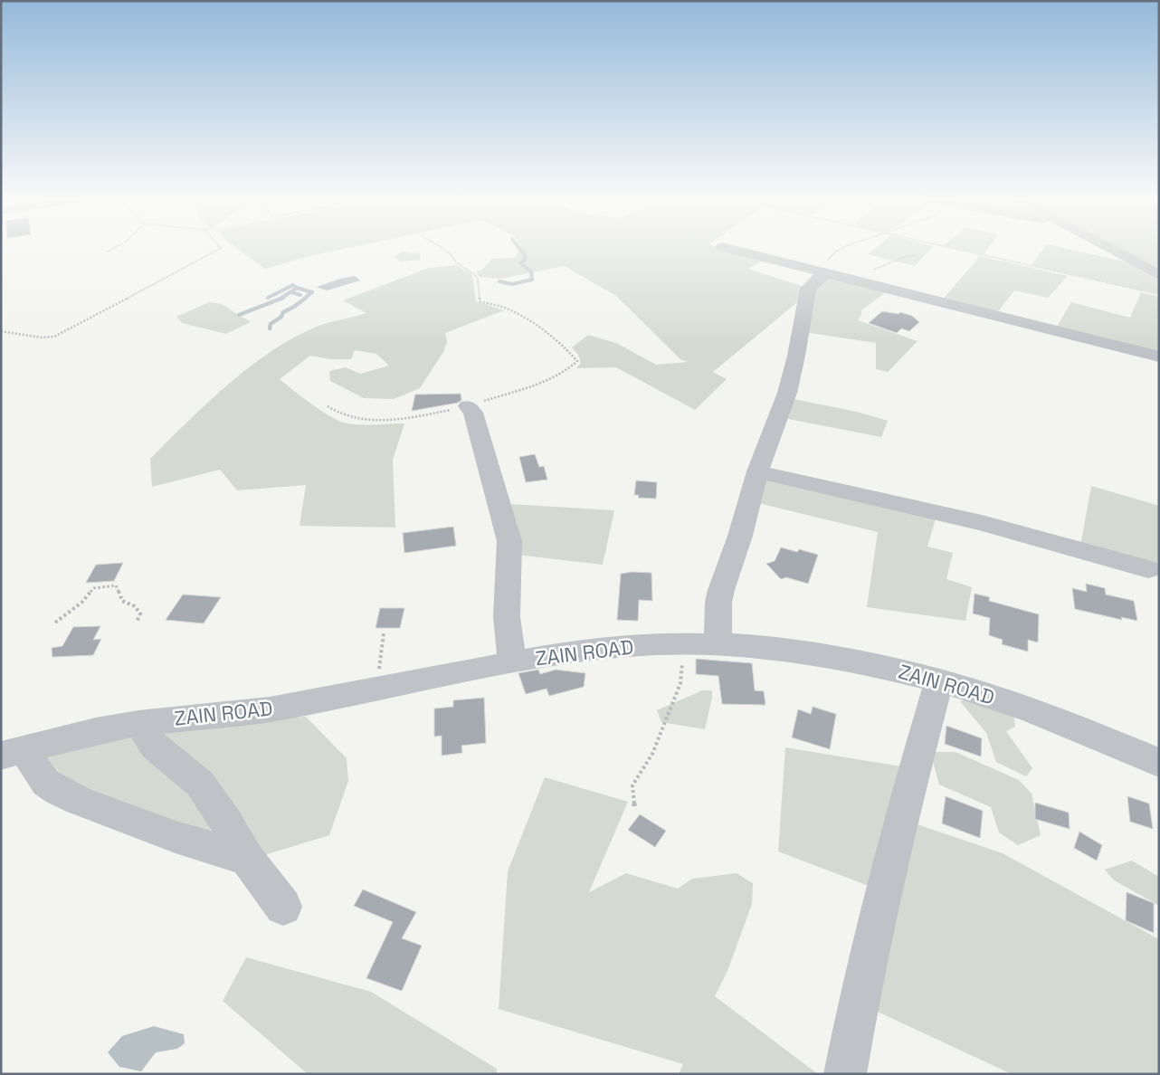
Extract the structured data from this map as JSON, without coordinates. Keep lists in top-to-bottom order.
{
  "streets": {
    "street": ["ZAIN ROAD"]
  }
}
